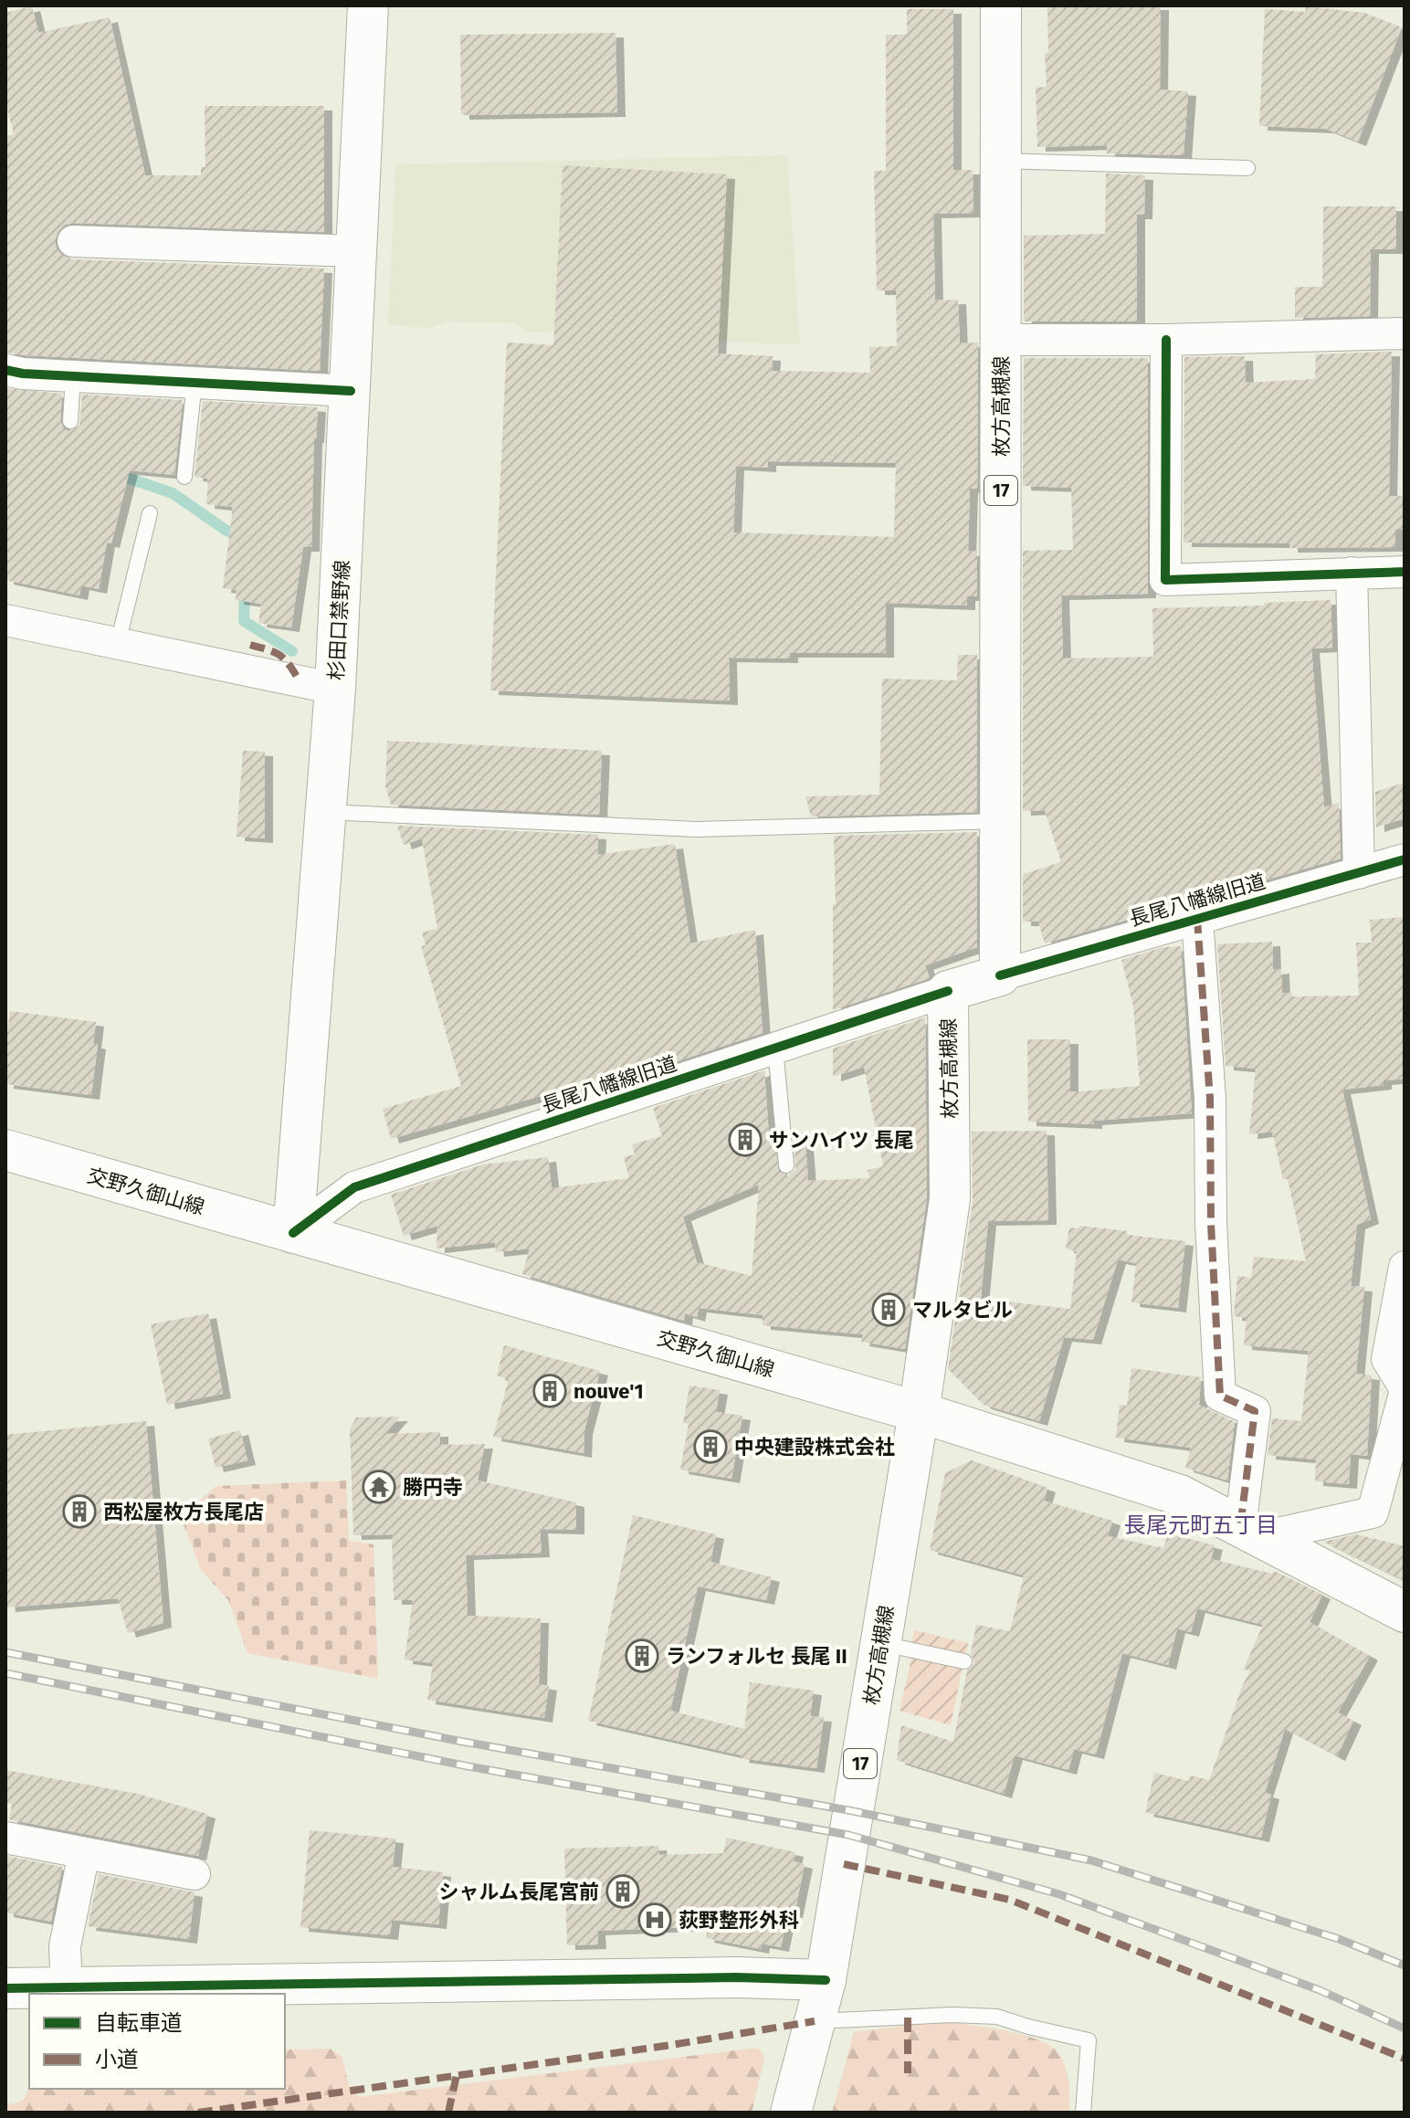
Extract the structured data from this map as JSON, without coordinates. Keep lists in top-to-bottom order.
{
  "streets": {
    "main road": [
      "枚方高槻線",
      "17",
      "杉田口禁野線",
      "交野久御山線"
    ],
    "street": ["長尾八幡線旧道"]
  },
  "crossings": [
    ["枚方高槻線", "長尾八幡線旧道"],
    ["枚方高槻線", "交野久御山線"],
    ["杉田口禁野線", "長尾八幡線旧道"],
    ["杉田口禁野線", "交野久御山線"],
    ["長尾八幡線旧道", "交野久御山線"]
  ],
  "districts": ["長尾元町五丁目"],
  "places": {
    "building": [
      "サンハイツ 長尾",
      "マルタビル",
      "nouve'1",
      "中央建設株式会社",
      "西松屋枚方長尾店",
      "ランフォルセ 長尾 II",
      "シャルム長尾宮前"
    ],
    "temple": ["勝円寺"],
    "hospital": ["荻野整形外科"]
  },
  "legend": ["自転車道", "小道"]
}
